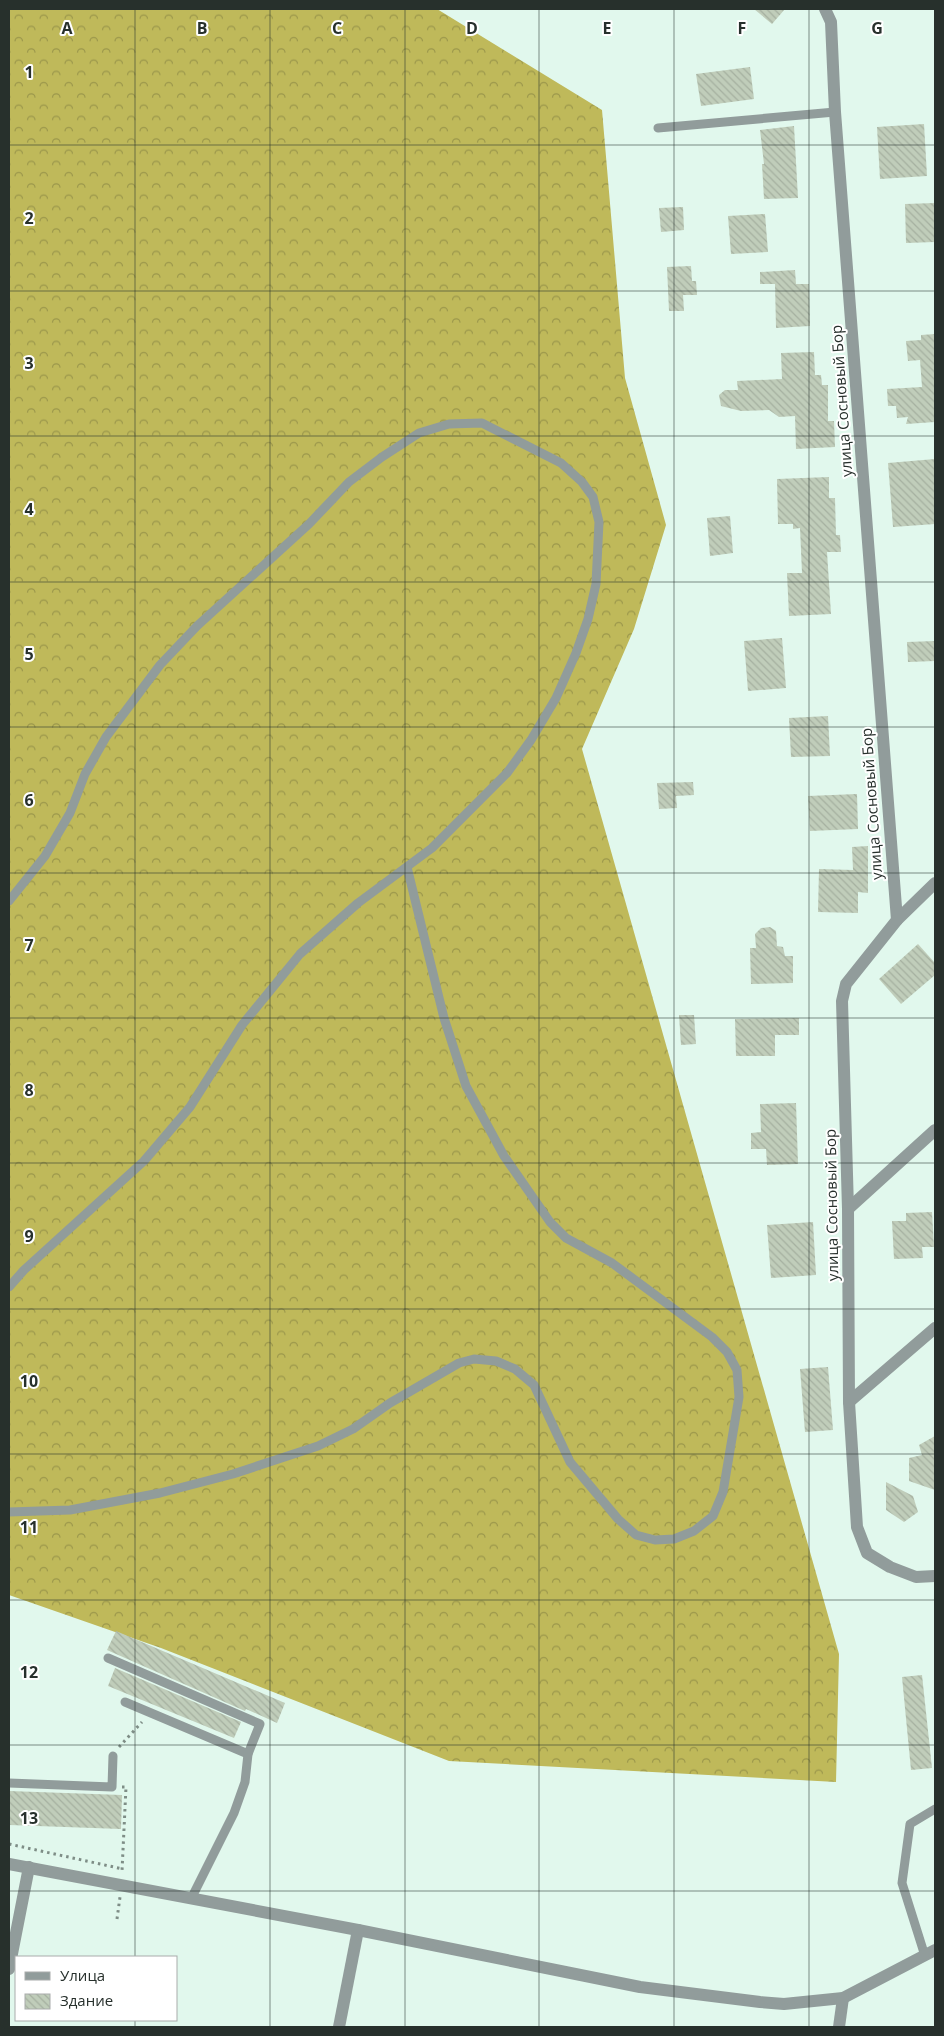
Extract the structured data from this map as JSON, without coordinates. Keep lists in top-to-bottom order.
{
  "streets": {
    "street": ["улица Сосновый Бор"]
  },
  "legend": ["Улица", "Здание"],
  "grid": {
    "columns": [
      "A",
      "B",
      "C",
      "D",
      "E",
      "F",
      "G"
    ],
    "rows": [
      "1",
      "2",
      "3",
      "4",
      "5",
      "6",
      "7",
      "8",
      "9",
      "10",
      "11",
      "12",
      "13"
    ]
  }
}
